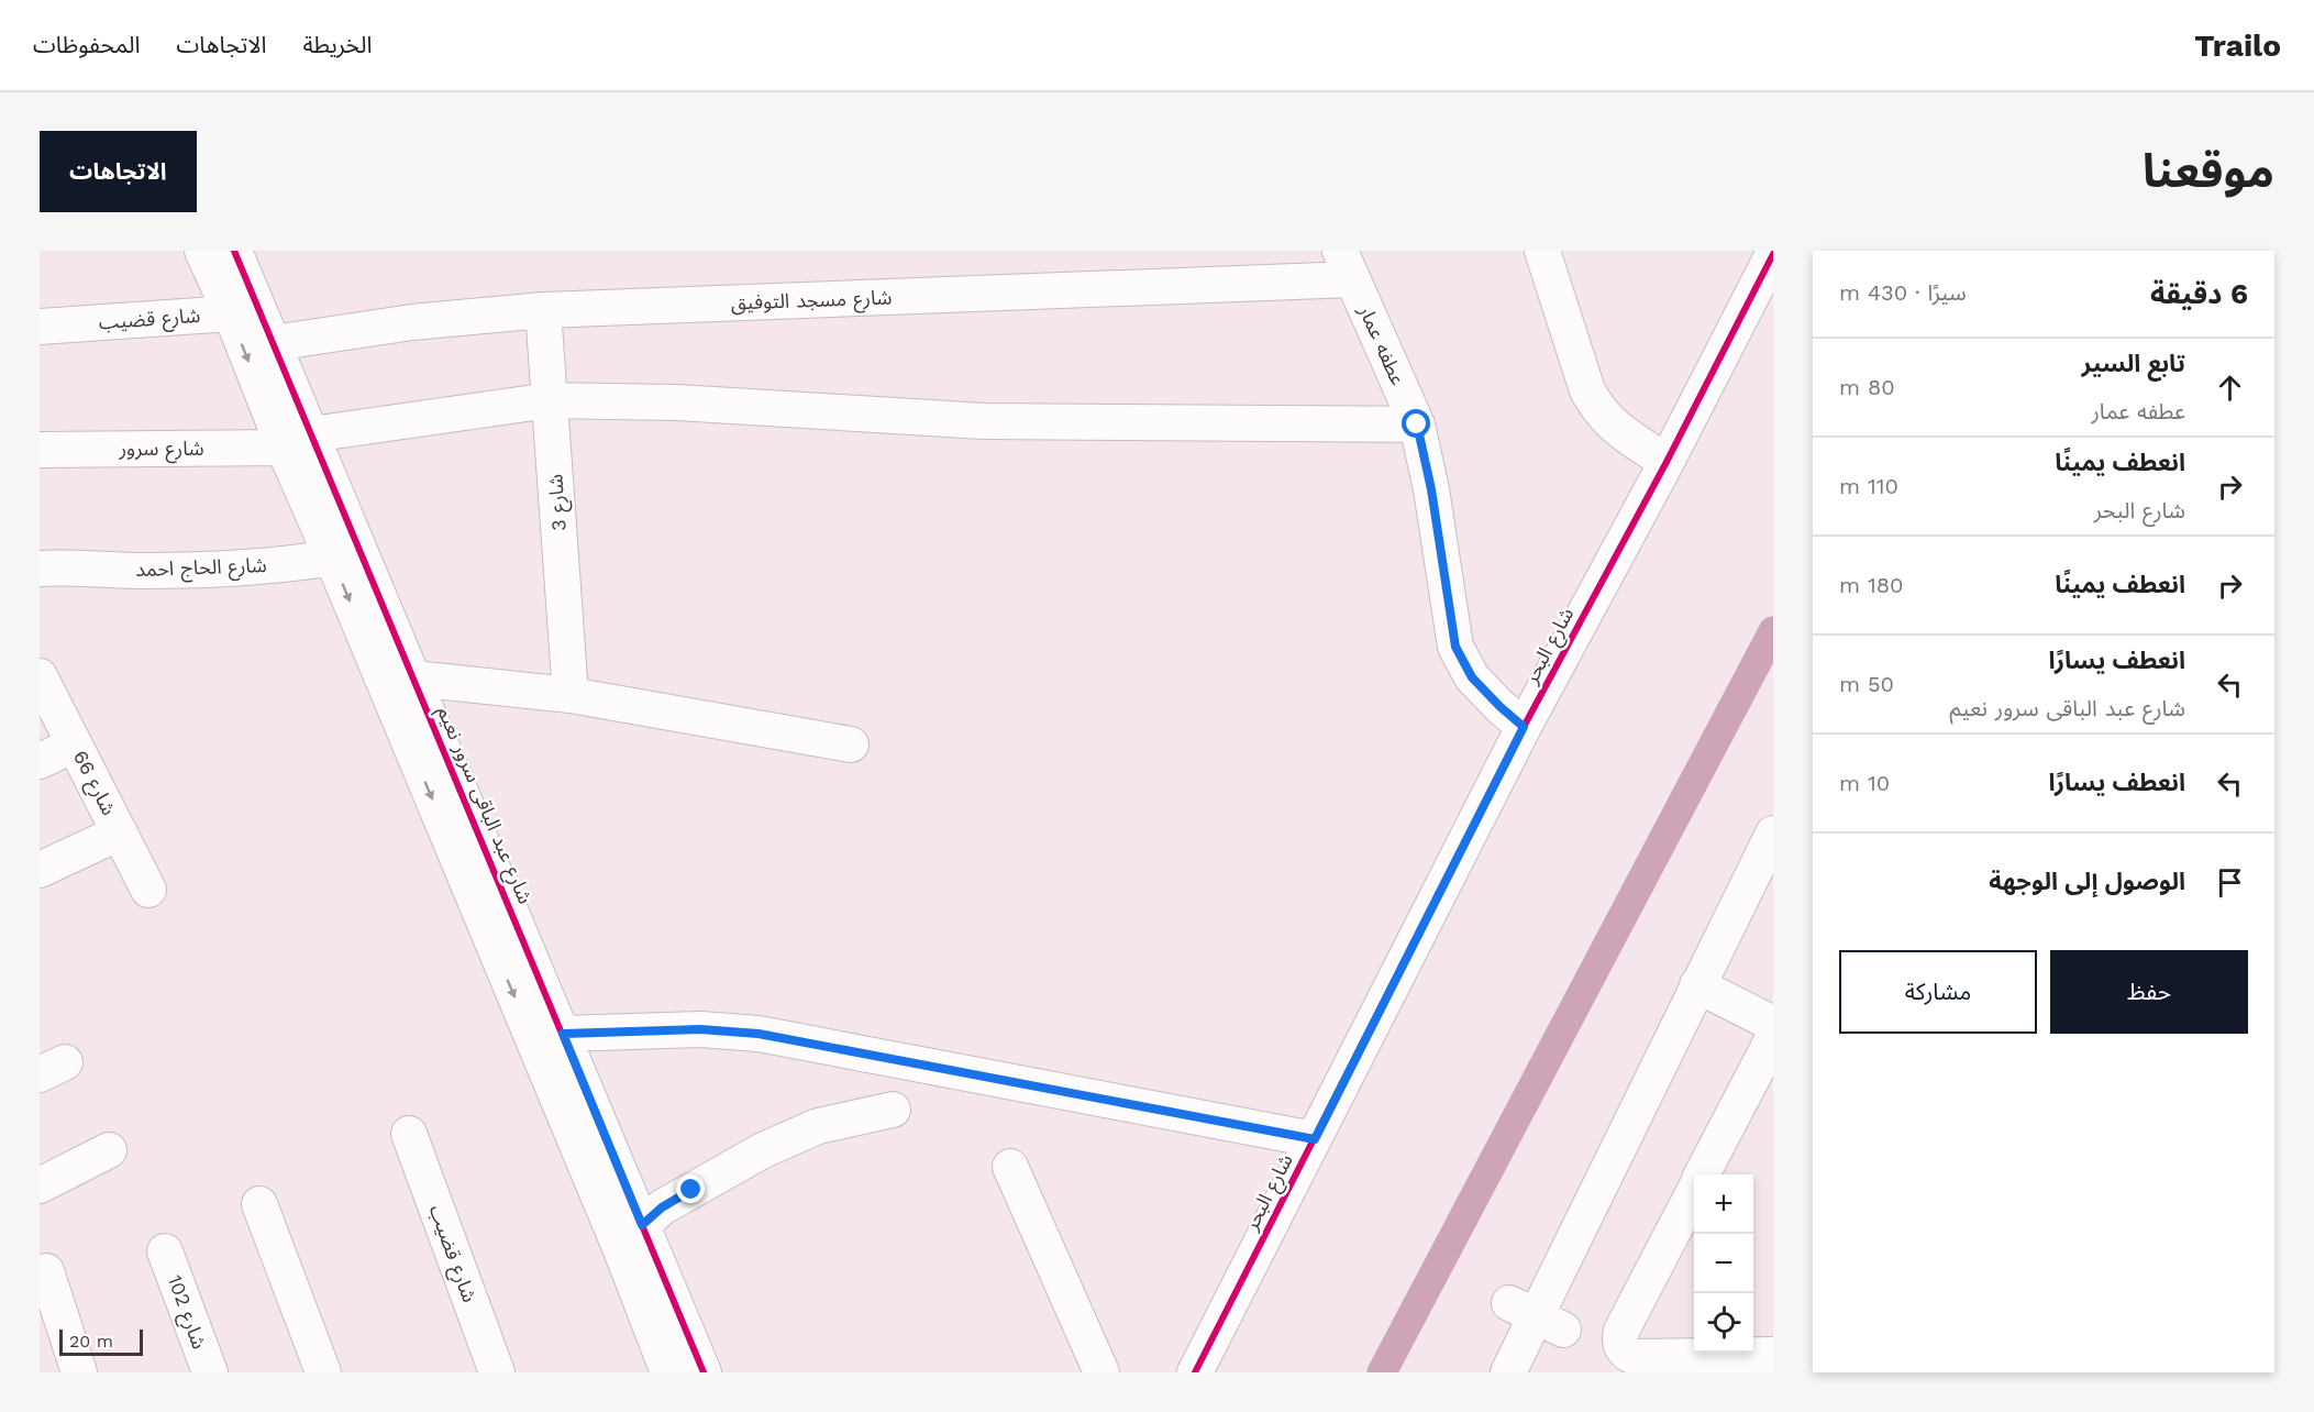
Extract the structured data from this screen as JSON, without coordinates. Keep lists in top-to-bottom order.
{
  "streets": {
    "street": [
      "شارع مسجد التوفيق",
      "شارع قضيب",
      "عطفه عمار",
      "شارع سرور",
      "شارع 3",
      "شارع الحاج احمد",
      "شارع البحر",
      "شارع 66",
      "شارع عبد الباقى سرور نعيم",
      "شارع 102"
    ]
  },
  "crossings": [
    ["شارع مسجد التوفيق", "عطفه عمار"],
    ["شارع مسجد التوفيق", "شارع 3"],
    ["شارع مسجد التوفيق", "شارع عبد الباقى سرور نعيم"],
    ["شارع قضيب", "شارع عبد الباقى سرور نعيم"],
    ["عطفه عمار", "شارع سرور"],
    ["عطفه عمار", "شارع البحر"],
    ["شارع سرور", "شارع 3"],
    ["شارع سرور", "شارع عبد الباقى سرور نعيم"],
    ["شارع الحاج احمد", "شارع عبد الباقى سرور نعيم"]
  ],
  "scale_bar": "20 m",
  "page": {
    "header": "Trailo",
    "nav": ["الخريطة", "الاتجاهات", "المحفوظات"],
    "title": "موقعنا",
    "buttons": [
      "الاتجاهات",
      ["حفظ", "مشاركة"]
    ],
    "heading": ["6 دقيقة", "سيرًا · 430 m"],
    "list": [
      ["تابع السير", "عطفه عمار", "80 m"],
      ["انعطف يمينًا", "شارع البحر", "110 m"],
      ["انعطف يمينًا", "180 m"],
      ["انعطف يسارًا", "شارع عبد الباقى سرور نعيم", "50 m"],
      ["انعطف يسارًا", "10 m"],
      "الوصول إلى الوجهة"
    ],
    "map_buttons": ["+", "−"],
    "scale": "20 m"
  }
}
